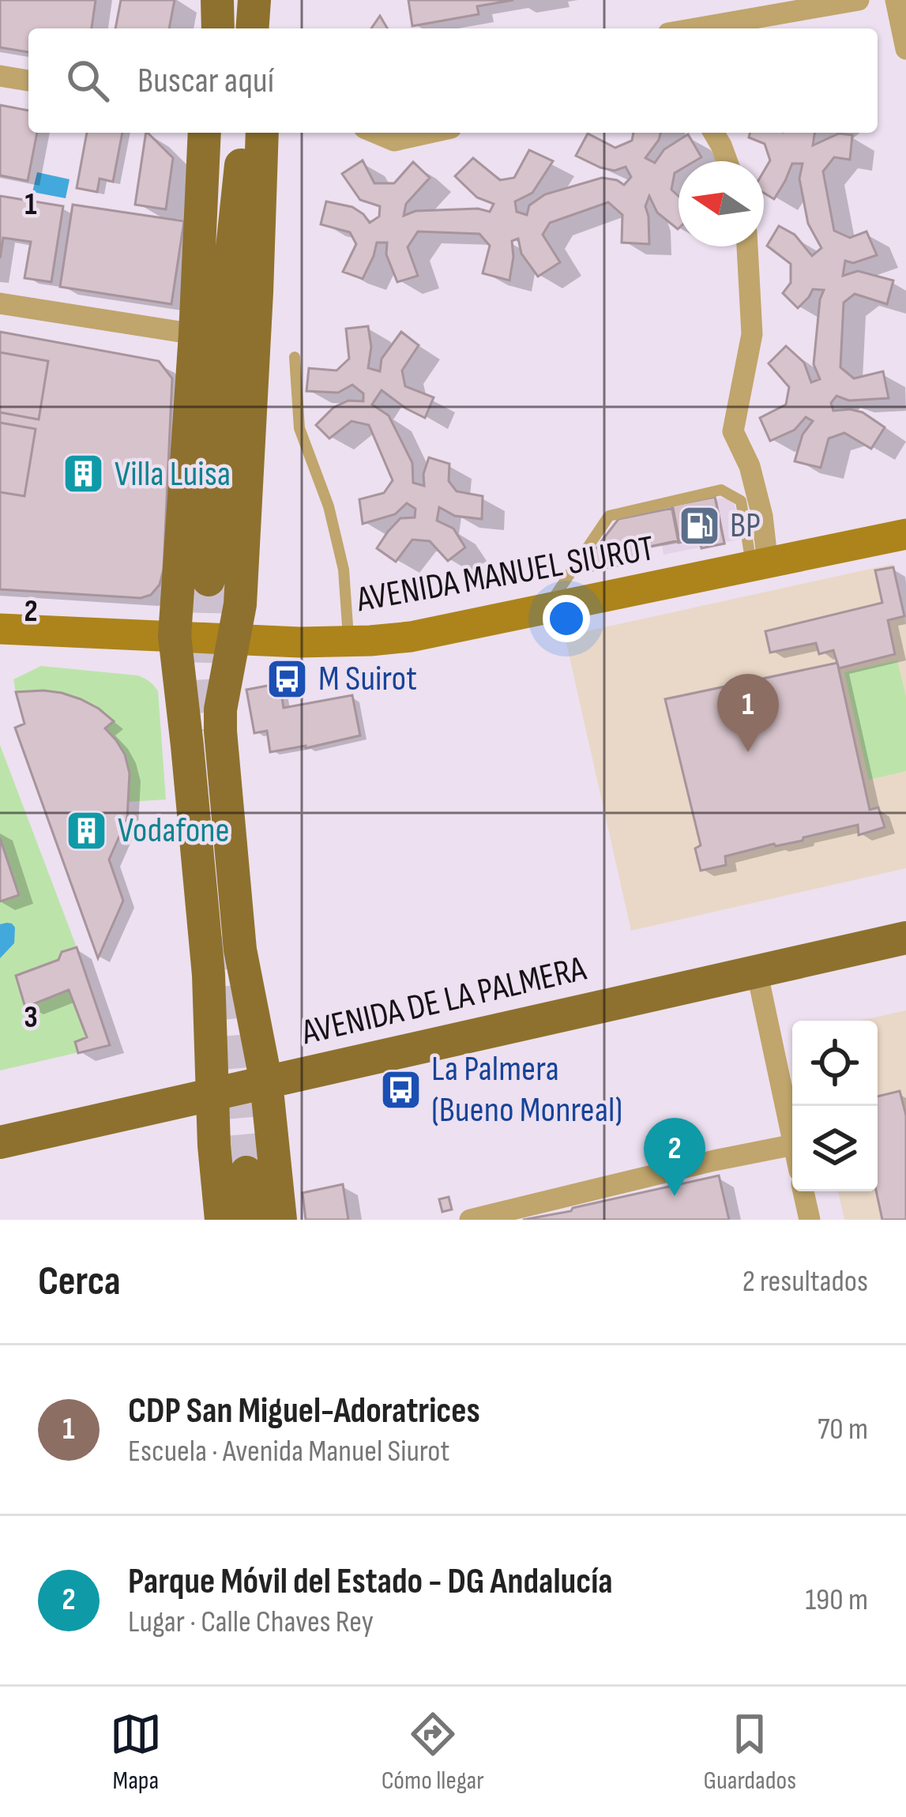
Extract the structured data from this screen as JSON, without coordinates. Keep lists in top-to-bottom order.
{
  "streets": {
    "main road": ["AVENIDA MANUEL SIUROT", "AVENIDA DE LA PALMERA"]
  },
  "places": {
    "building": ["Villa Luisa", "Vodafone"],
    "fuel station": ["BP"],
    "bus stop": ["M Suirot", "La Palmera (Bueno Monreal)"]
  },
  "north": "left",
  "page": {
    "search": "Buscar aquí",
    "pins": ["1", "2"],
    "heading": ["Cerca", "2 resultados"],
    "list": [
      {
        "mark": "1",
        "name": "CDP San Miguel-Adoratrices",
        "note": "Escuela · Avenida Manuel Siurot",
        "value": "70 m"
      },
      {
        "mark": "2",
        "name": "Parque Móvil del Estado - DG Andalucía",
        "note": "Lugar · Calle Chaves Rey",
        "value": "190 m"
      }
    ],
    "nav": ["Mapa", "Cómo llegar", "Guardados"]
  },
  "grid": {
    "rows": ["1", "2", "3"]
  }
}
